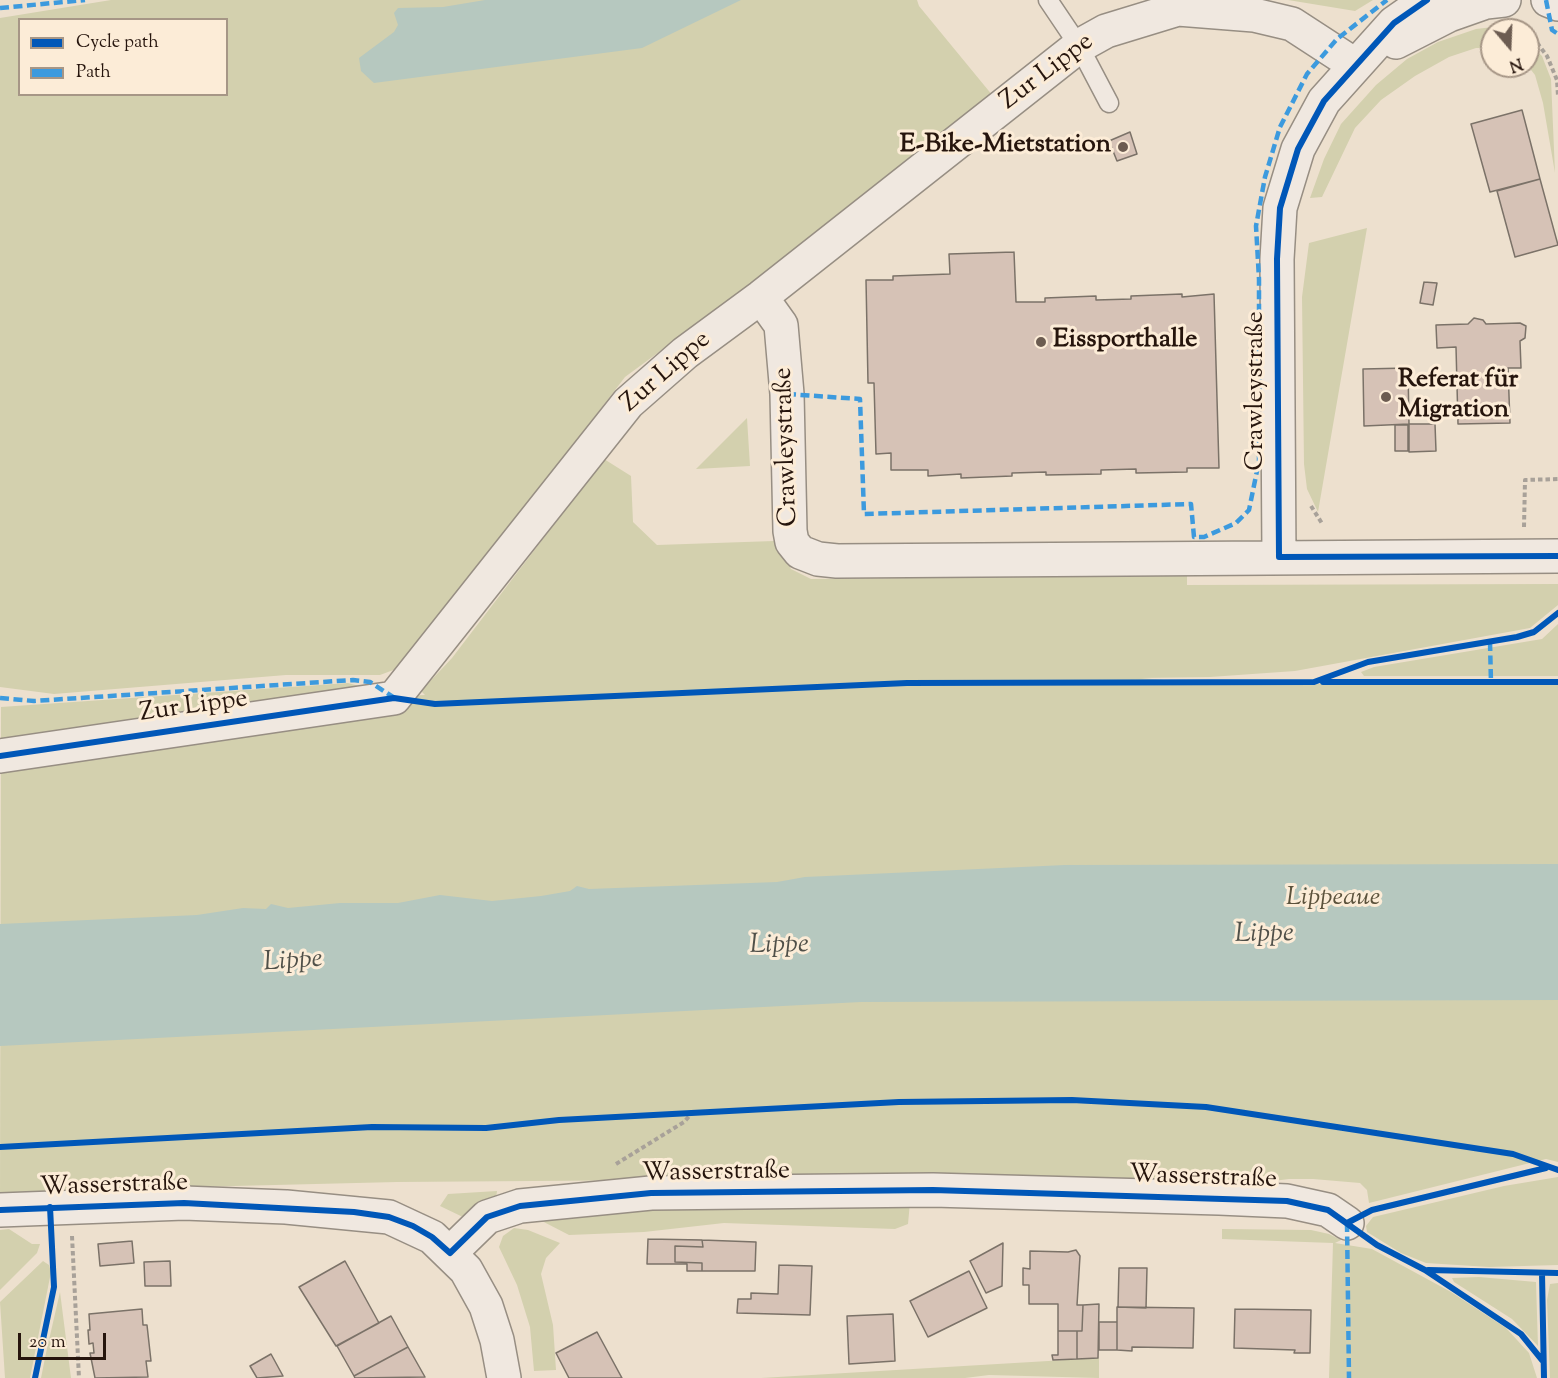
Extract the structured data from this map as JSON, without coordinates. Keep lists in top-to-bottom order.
{
  "streets": {
    "street": ["Zur Lippe", "Crawleystraße", "Wasserstraße"]
  },
  "crossings": [
    ["Zur Lippe", "Crawleystraße"]
  ],
  "water": ["Lippe"],
  "parks": ["Lippeaue"],
  "places": ["E-Bike-Mietstation", "Eissporthalle", "Referat für Migration"],
  "legend": ["Cycle path", "Path"],
  "scale_bar": "20 m",
  "north": "bottom"
}
